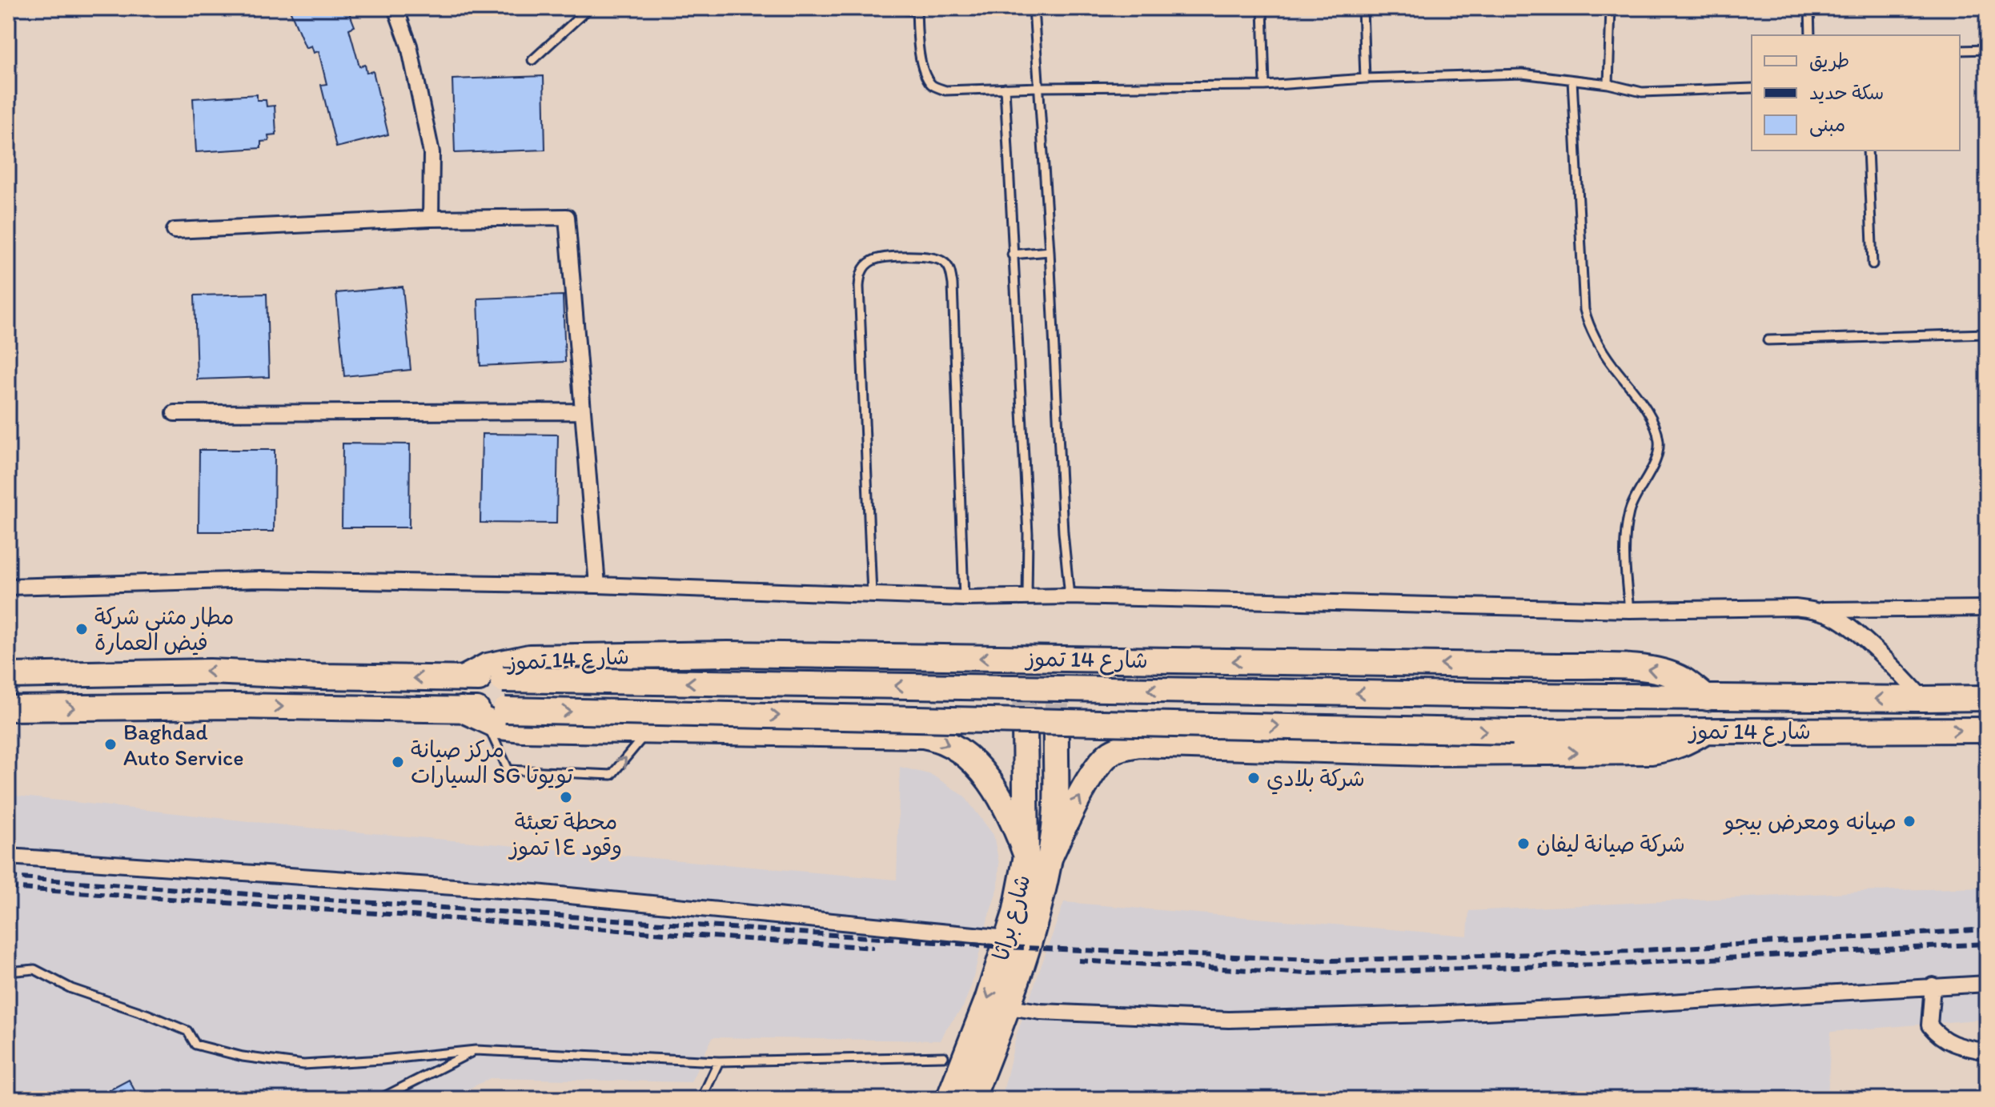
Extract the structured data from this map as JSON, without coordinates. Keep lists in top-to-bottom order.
{
  "streets": {
    "main road": ["شارع 14 تموز", "شارع براثا"]
  },
  "places": [
    "مطار مثنى شركة فيض العمارة",
    "Baghdad Auto Service",
    "مركز صيانة السيارات SG تويوتا",
    "شركة بلادي",
    "محطة تعبئة وقود ١٤ تموز",
    "صيانه ومعرض بيجو",
    "شركة صيانة ليفان"
  ],
  "legend": ["طريق", "سكة حديد", "مبنى"]
}
